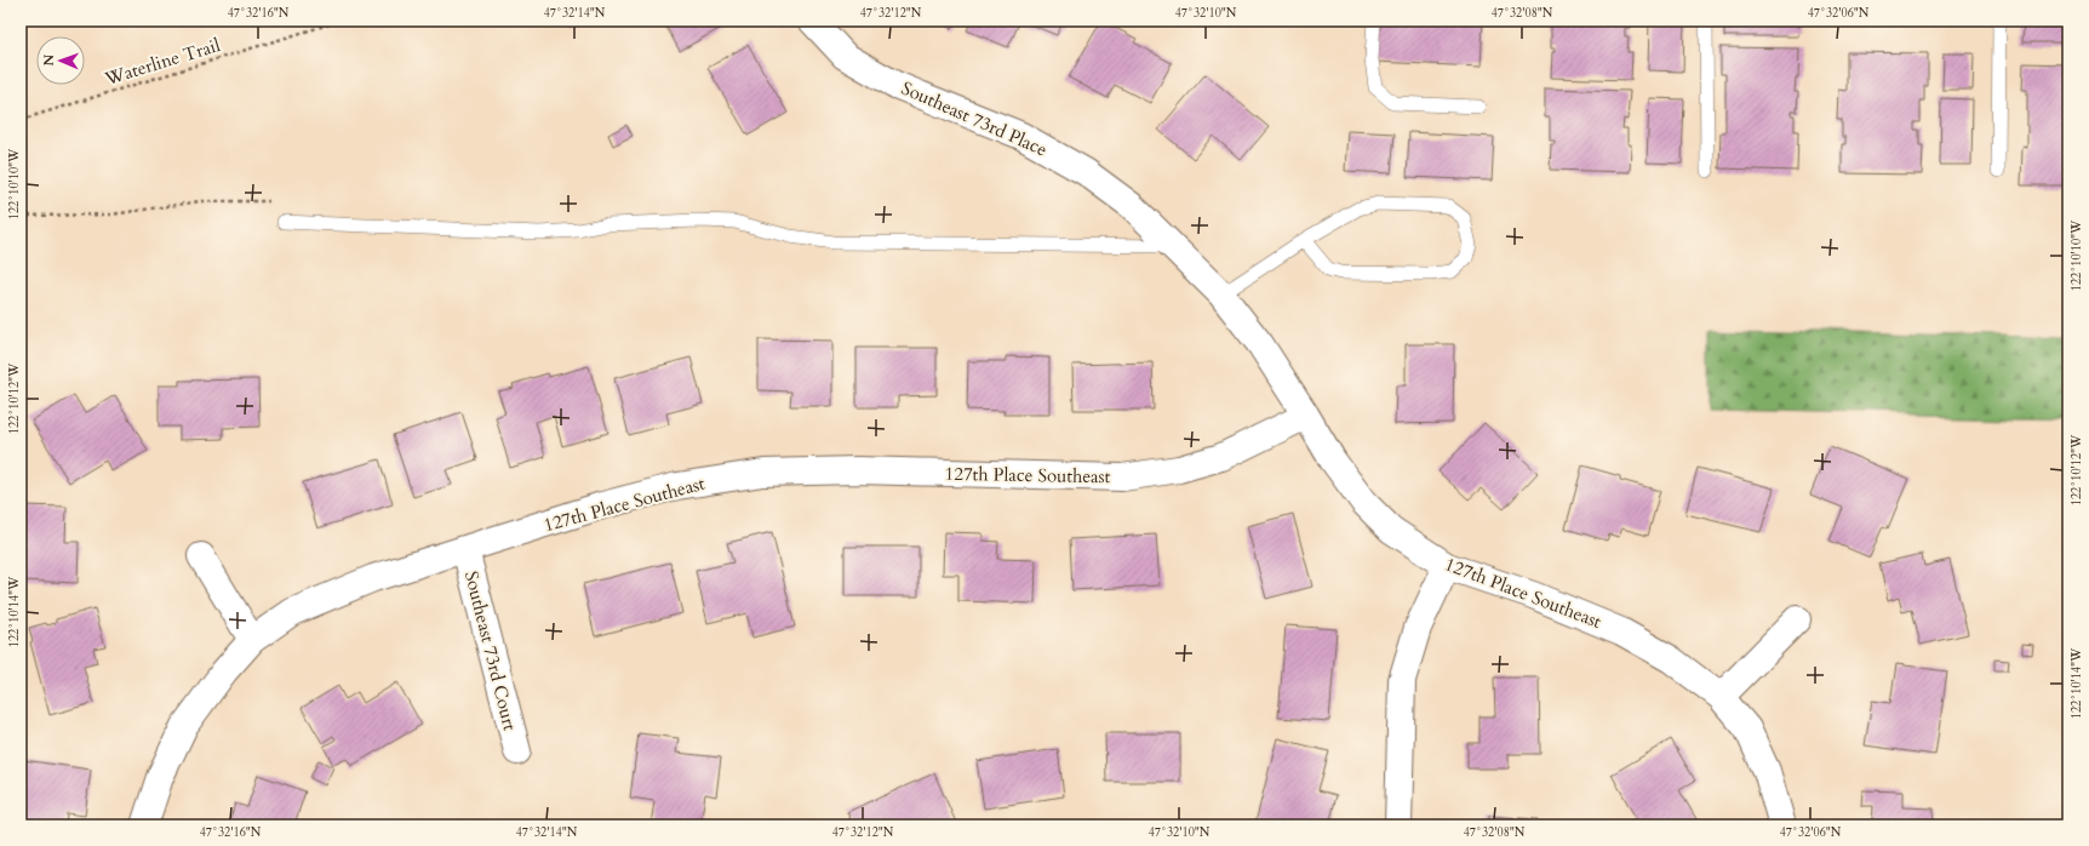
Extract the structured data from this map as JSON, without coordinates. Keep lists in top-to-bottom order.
{
  "streets": {
    "street": ["Southeast 73rd Place", "127th Place Southeast", "Southeast 73rd Court"],
    "path": ["Waterline Trail"]
  },
  "crossings": [
    ["Southeast 73rd Place", "127th Place Southeast"],
    ["127th Place Southeast", "Southeast 73rd Court"]
  ],
  "north": "left",
  "coordinates": [
    "47°32'16\"N",
    "47°32'14\"N",
    "47°32'12\"N",
    "47°32'10\"N",
    "47°32'08\"N",
    "47°32'06\"N",
    "122°10'10\"W",
    "122°10'12\"W",
    "122°10'14\"W"
  ]
}
